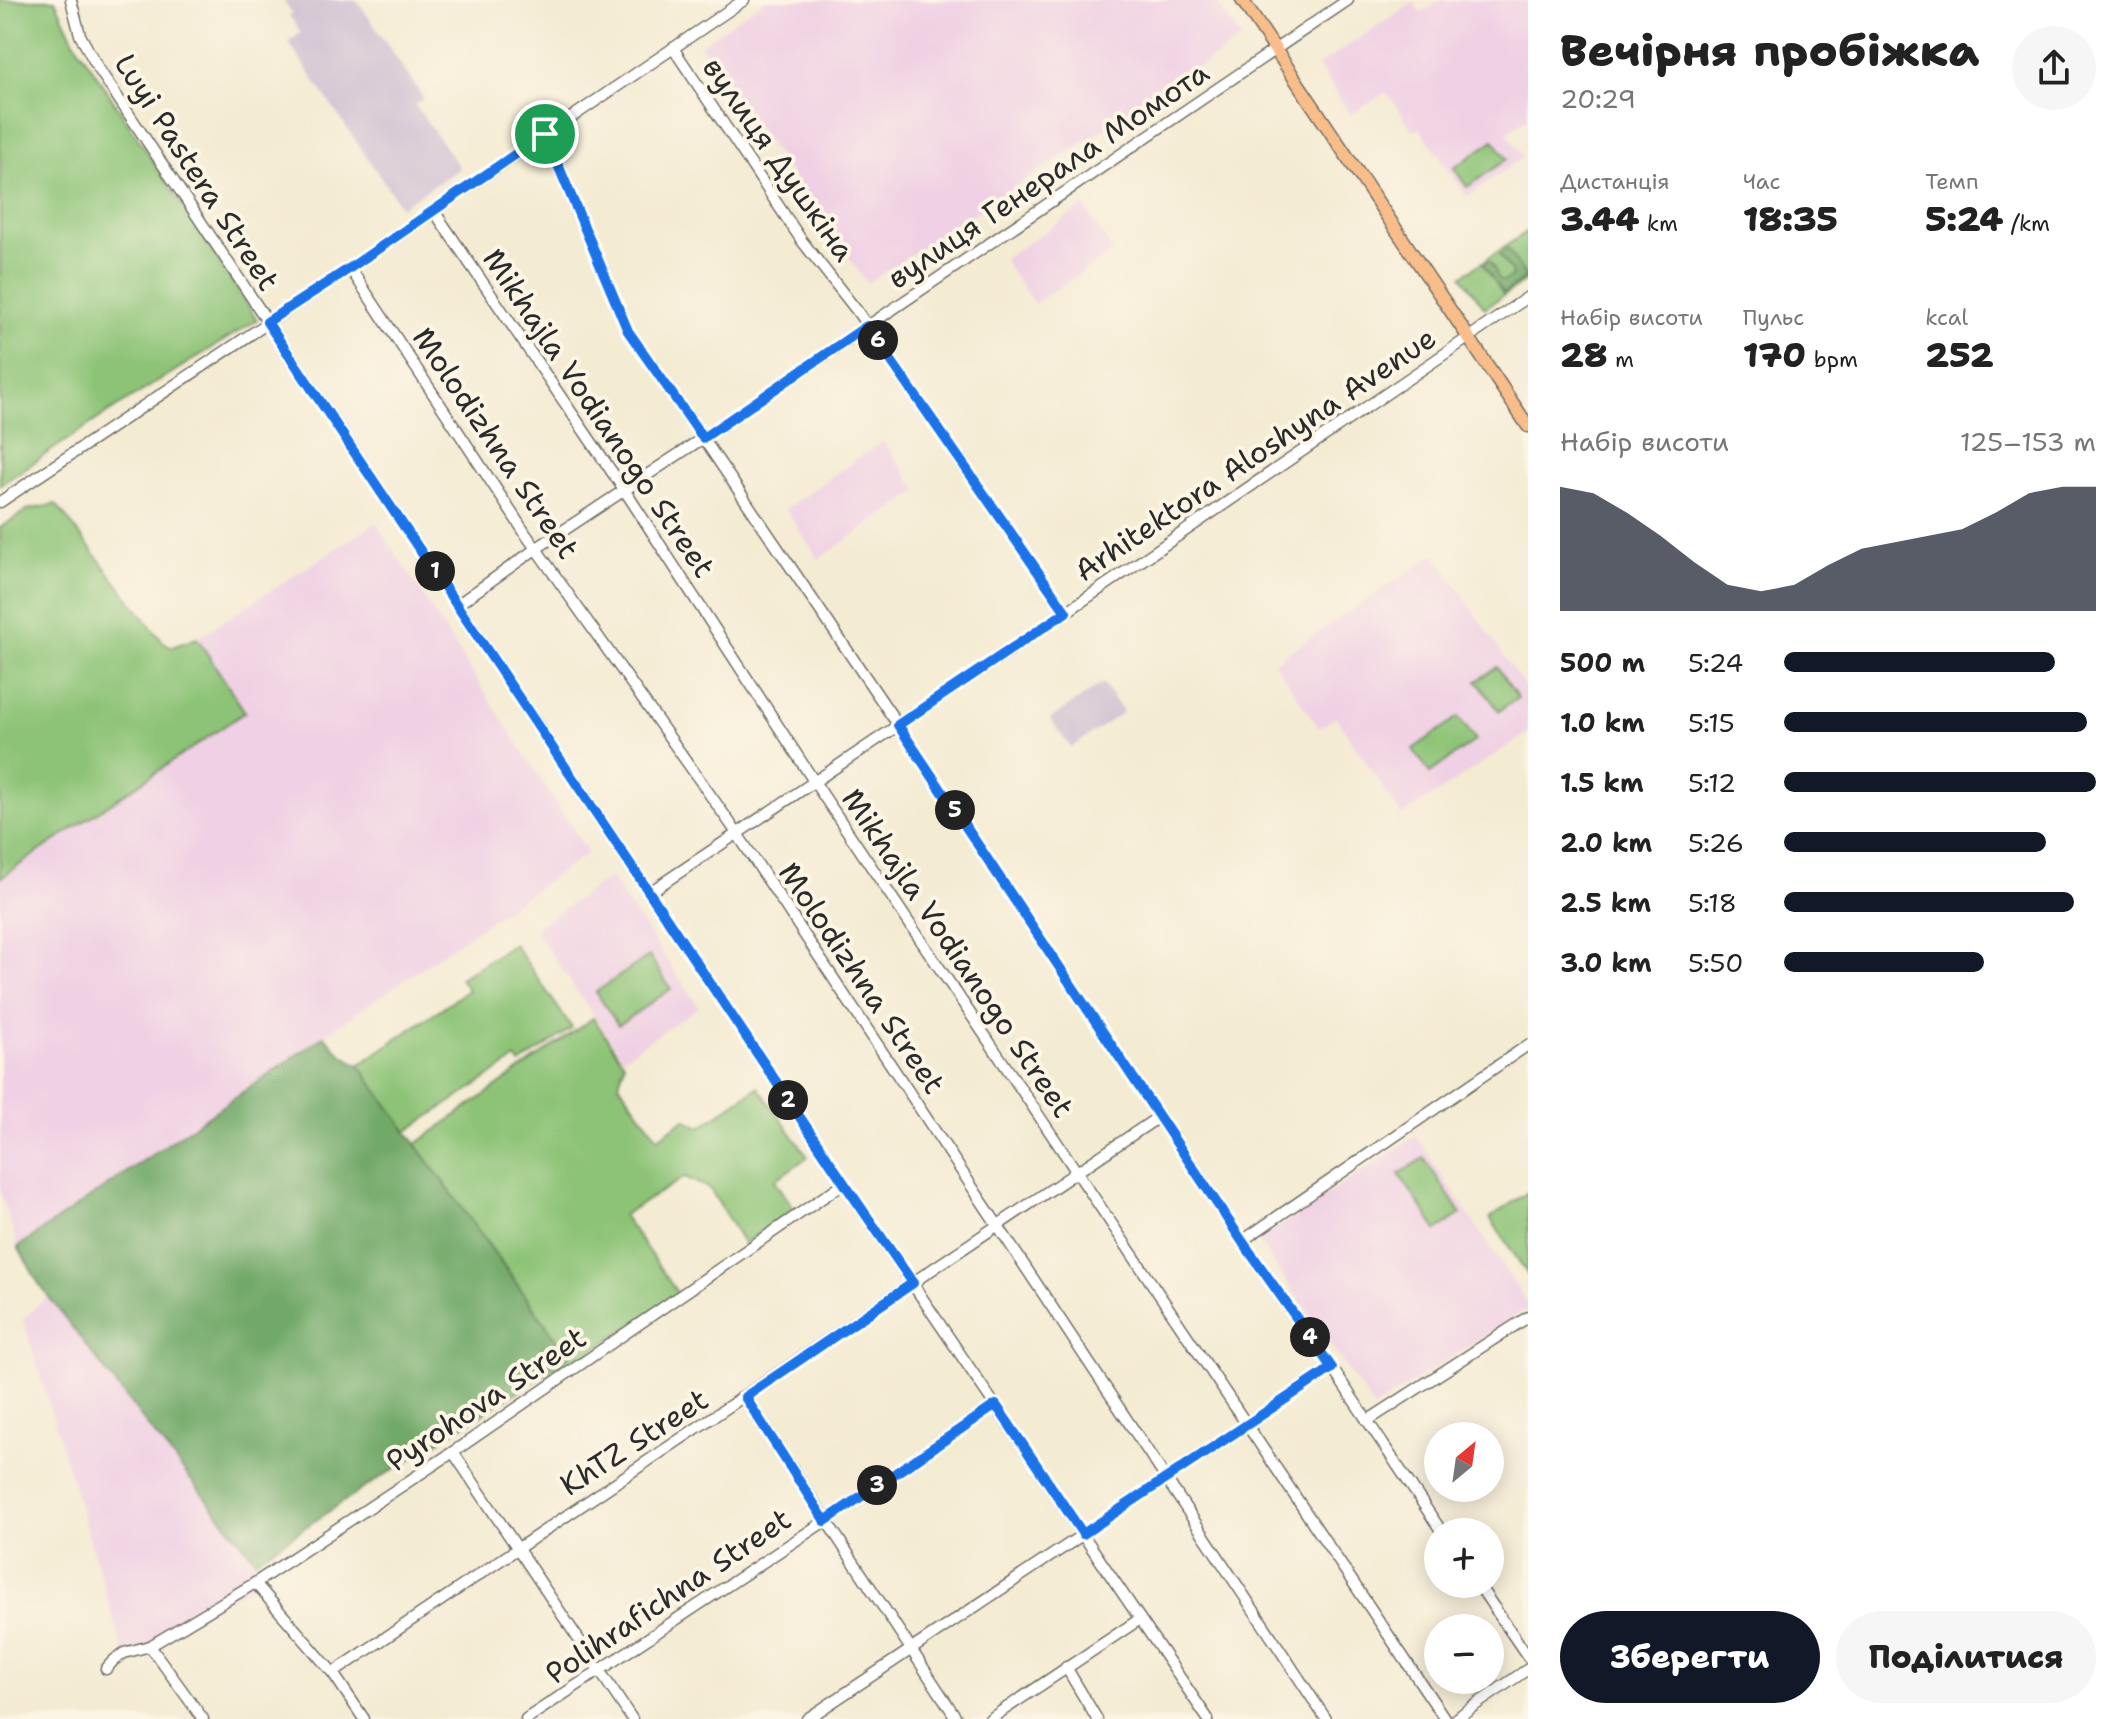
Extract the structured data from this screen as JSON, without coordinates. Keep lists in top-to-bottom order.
{
  "streets": {
    "street": [
      "вулиця Душкіна",
      "Luyi Pastera Street",
      "вулиця Генерала Момота",
      "Mikhajla Vodianogo Street",
      "Molodizhna Street",
      "Arhitektora Aloshyna Avenue",
      "Pyrohova Street",
      "KhTZ Street",
      "Polihrafichna Street"
    ]
  },
  "crossings": [
    ["вулиця Душкіна", "вулиця Генерала Момота"],
    ["вулиця Душкіна", "Arhitektora Aloshyna Avenue"],
    ["Luyi Pastera Street", "вулиця Генерала Момота"],
    ["Luyi Pastera Street", "Arhitektora Aloshyna Avenue"],
    ["Luyi Pastera Street", "Pyrohova Street"],
    ["Luyi Pastera Street", "KhTZ Street"],
    ["Luyi Pastera Street", "Polihrafichna Street"],
    ["вулиця Генерала Момота", "Mikhajla Vodianogo Street"],
    ["вулиця Генерала Момота", "Molodizhna Street"],
    ["Mikhajla Vodianogo Street", "Arhitektora Aloshyna Avenue"],
    ["Mikhajla Vodianogo Street", "KhTZ Street"],
    ["Molodizhna Street", "Arhitektora Aloshyna Avenue"],
    ["Molodizhna Street", "KhTZ Street"]
  ],
  "north": "top right",
  "page": {
    "heading": ["Вечірня пробіжка", "20:29"],
    "stats": [
      ["Дистанція", "3.44 km"],
      ["Час", "18:35"],
      ["Темп", "5:24 /km"],
      ["Набір висоти", "28 m"],
      ["Пульс", "170 bpm"],
      ["kcal", "252"]
    ],
    "pins": [
      "6",
      "1",
      "5",
      "2",
      "4",
      "3"
    ],
    "chart": ["Набір висоти", "125–153 m"],
    "list": [
      {
        "name": "500 m",
        "note": "5:24"
      },
      {
        "name": "1.0 km",
        "note": "5:15"
      },
      {
        "name": "1.5 km",
        "note": "5:12"
      },
      {
        "name": "2.0 km",
        "note": "5:26"
      },
      {
        "name": "2.5 km",
        "note": "5:18"
      },
      {
        "name": "3.0 km",
        "note": "5:50"
      }
    ],
    "map_buttons": ["+", "−"],
    "buttons": ["Зберегти", "Поділитися"]
  }
}
